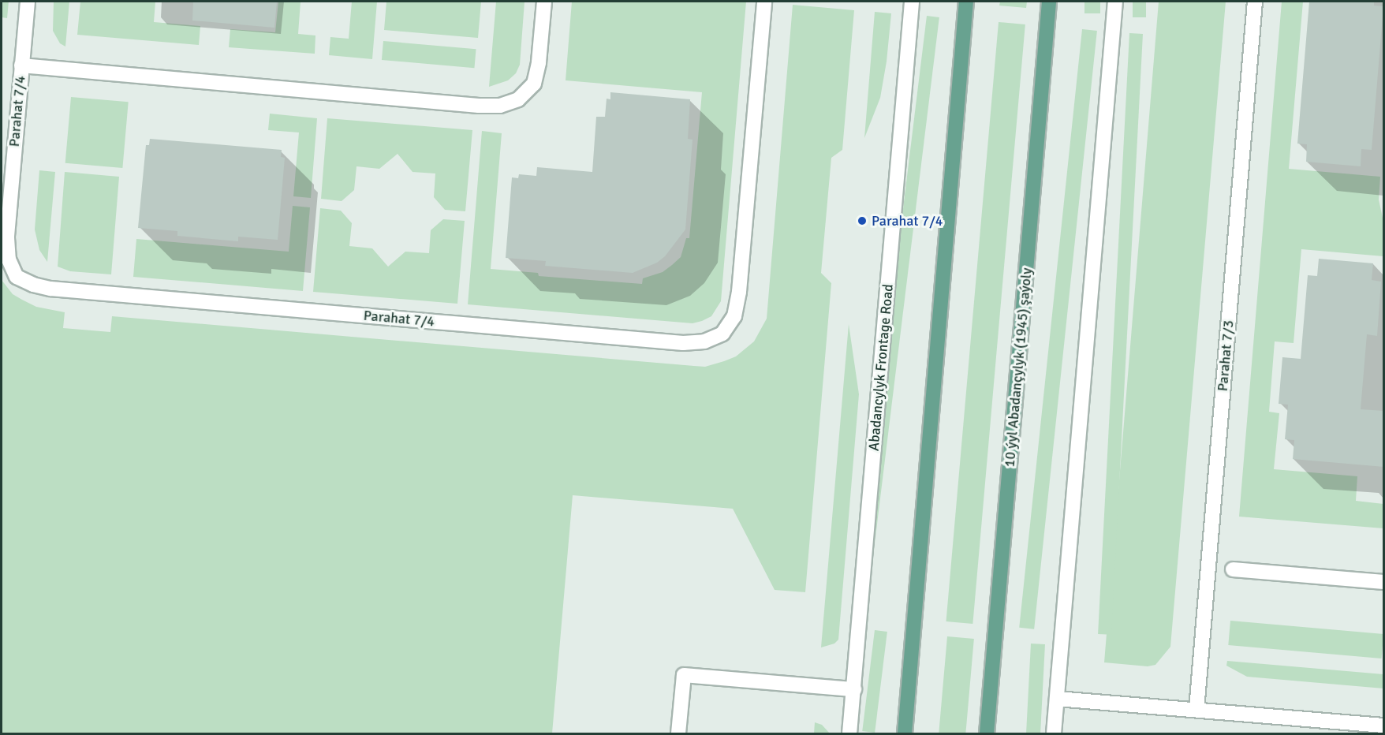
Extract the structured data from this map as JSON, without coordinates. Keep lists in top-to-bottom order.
{
  "streets": {
    "main road": ["10 ýyl Abadançylyk (1945) şaýoly"],
    "street": ["Parahat 7/4", "Parahat 7/3", "Abadancylyk Frontage Road"]
  },
  "places": ["Parahat 7/4"]
}
